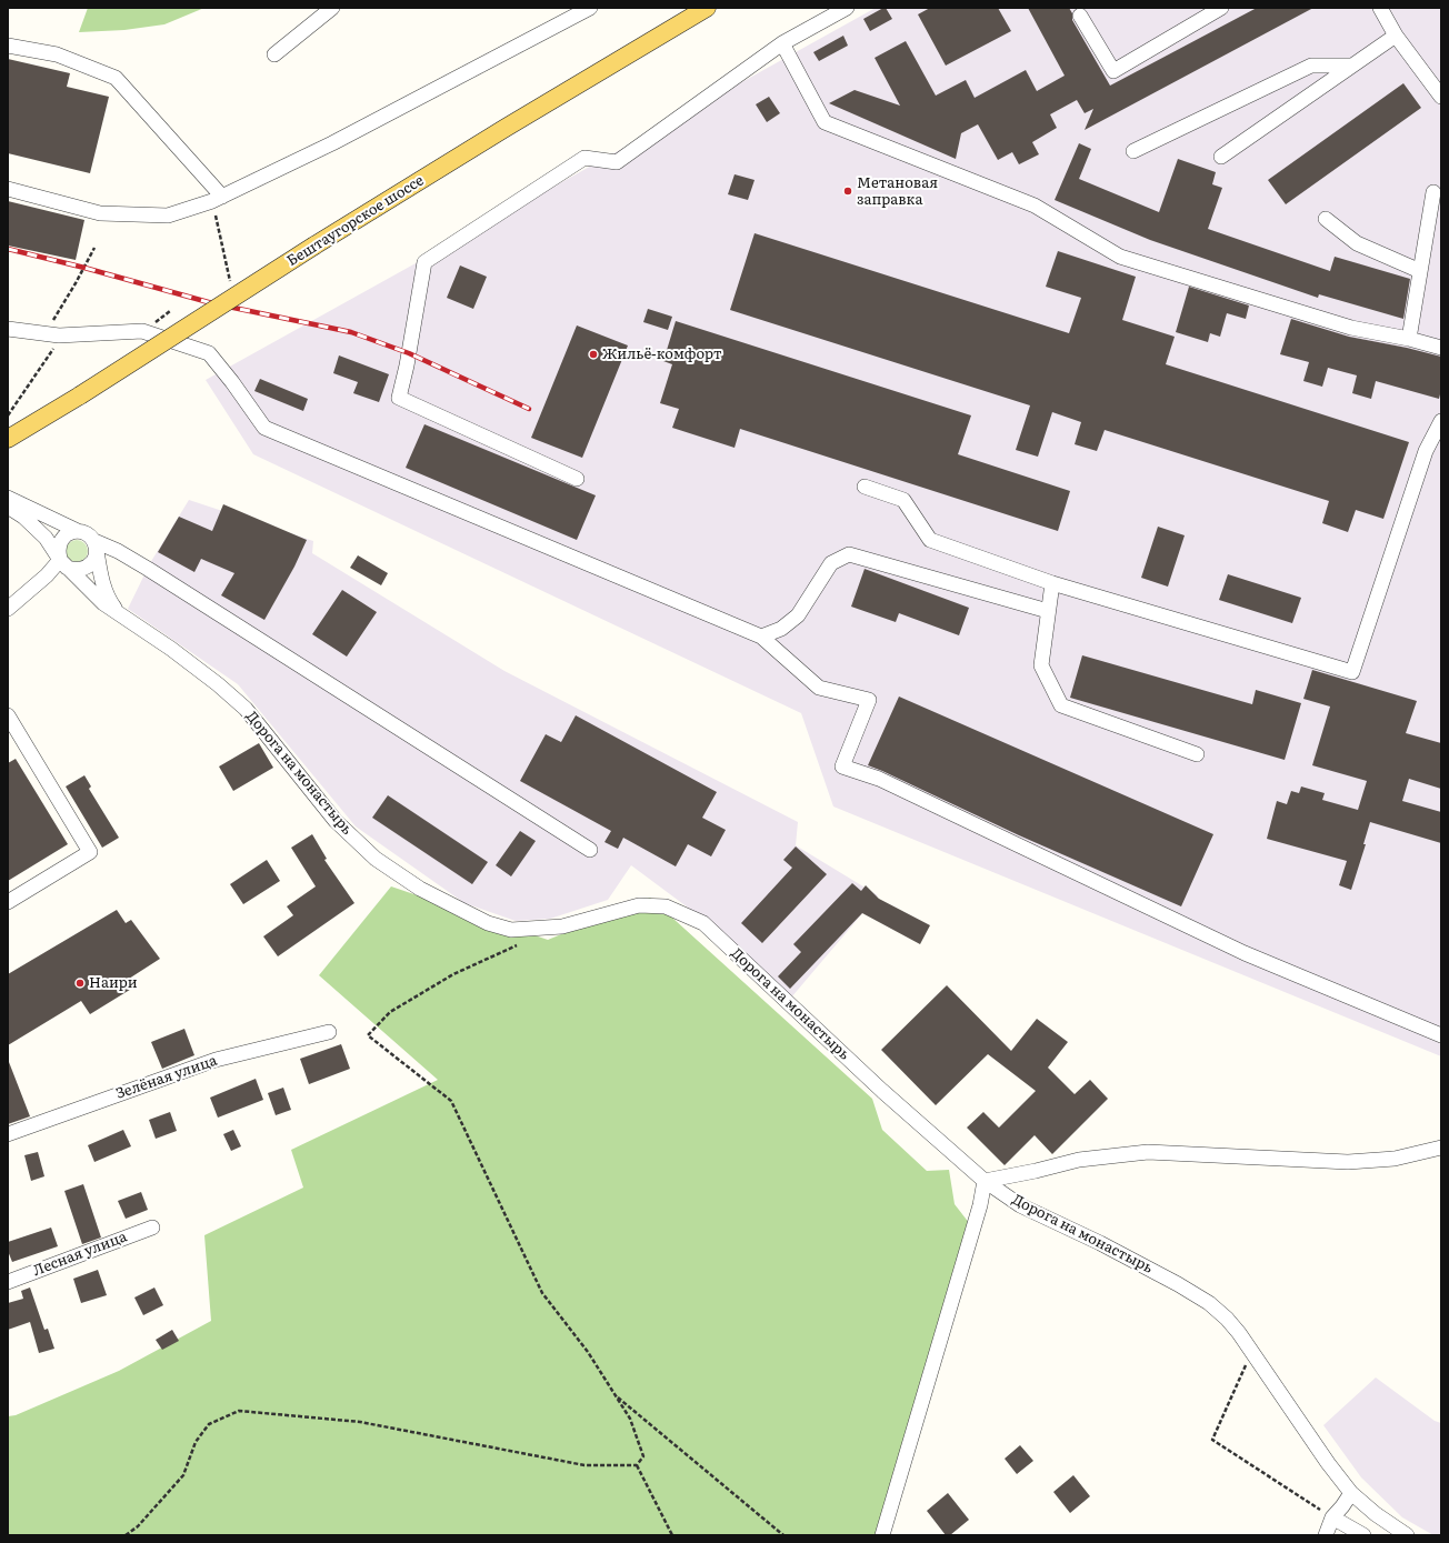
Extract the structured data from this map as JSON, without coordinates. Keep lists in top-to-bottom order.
{
  "streets": {
    "main road": ["Бештаугорское шоссе"],
    "street": ["Дорога на монастырь", "Зелёная улица", "Лесная улица"]
  },
  "places": ["Метановая заправка", "Жильё-комфорт", "Наири"]
}
